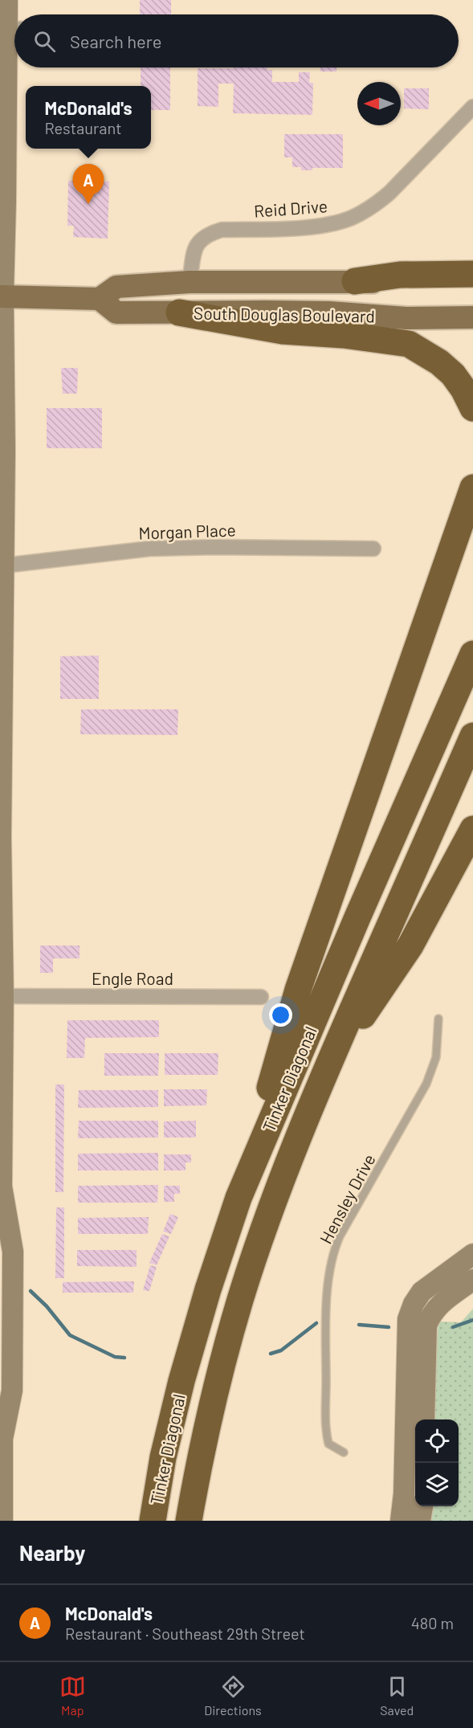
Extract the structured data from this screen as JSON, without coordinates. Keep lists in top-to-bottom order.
{
  "streets": {
    "highway": ["Tinker Diagonal"],
    "main road": ["South Douglas Boulevard"],
    "street": ["Reid Drive", "Morgan Place", "Engle Road"],
    "lane": ["Hensley Drive"]
  },
  "crossings": [
    ["Reid Drive", "South Douglas Boulevard"]
  ],
  "north": "left",
  "page": {
    "search": "Search here",
    "popup": ["McDonald's", "Restaurant"],
    "pins": "A",
    "heading": "Nearby",
    "list": [
      {
        "mark": "A",
        "name": "McDonald's",
        "note": "Restaurant · Southeast 29th Street",
        "value": "480 m"
      }
    ],
    "nav": ["Map", "Directions", "Saved"]
  }
}
